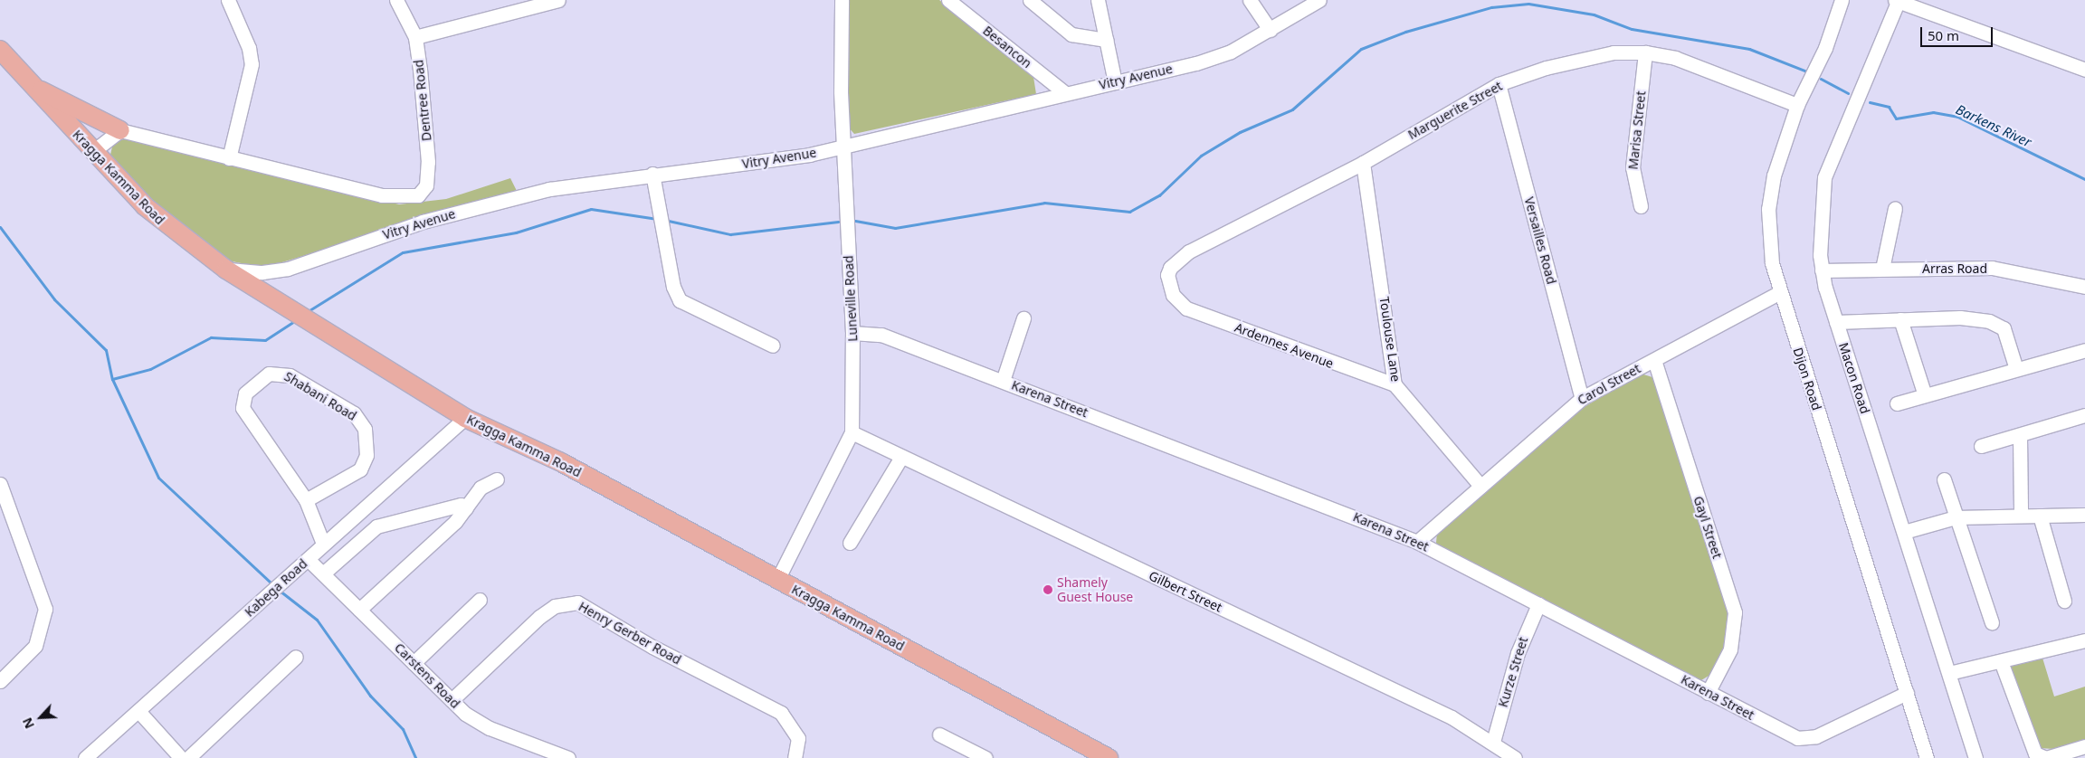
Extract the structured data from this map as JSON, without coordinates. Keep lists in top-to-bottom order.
{
  "streets": {
    "main road": ["Kragga Kamma Road"],
    "street": [
      "Besancon",
      "Vitry Avenue",
      "Dentree Road",
      "Marguerite Street",
      "Marisa Street",
      "Versailles Road",
      "Arras Road",
      "Luneville Road",
      "Toulouse Lane",
      "Ardennes Avenue",
      "Macon Road",
      "Dijon Road",
      "Carol Street",
      "Shabani Road",
      "Karena Street",
      "Gayl Street",
      "Kabega Road",
      "Gilbert Street",
      "Henry Gerber Road",
      "Kurze Street",
      "Carstens Road"
    ]
  },
  "crossings": [
    ["Besancon", "Vitry Avenue"],
    ["Vitry Avenue", "Kragga Kamma Road"],
    ["Vitry Avenue", "Luneville Road"],
    ["Marguerite Street", "Marisa Street"],
    ["Marguerite Street", "Versailles Road"],
    ["Marguerite Street", "Toulouse Lane"],
    ["Marguerite Street", "Ardennes Avenue"],
    ["Marguerite Street", "Dijon Road"],
    ["Kragga Kamma Road", "Luneville Road"],
    ["Kragga Kamma Road", "Kabega Road"],
    ["Versailles Road", "Carol Street"],
    ["Arras Road", "Macon Road"],
    ["Luneville Road", "Karena Street"],
    ["Luneville Road", "Gilbert Street"],
    ["Toulouse Lane", "Ardennes Avenue"],
    ["Toulouse Lane", "Carol Street"],
    ["Dijon Road", "Carol Street"],
    ["Dijon Road", "Karena Street"],
    ["Carol Street", "Karena Street"],
    ["Carol Street", "Gayl Street"],
    ["Shabani Road", "Kabega Road"],
    ["Karena Street", "Gayl Street"],
    ["Karena Street", "Kurze Street"],
    ["Kabega Road", "Carstens Road"],
    ["Gilbert Street", "Kurze Street"],
    ["Henry Gerber Road", "Carstens Road"]
  ],
  "water": ["Barkens River"],
  "places": ["Shamely Guest House"],
  "scale_bar": "50 m",
  "north": "bottom left"
}
